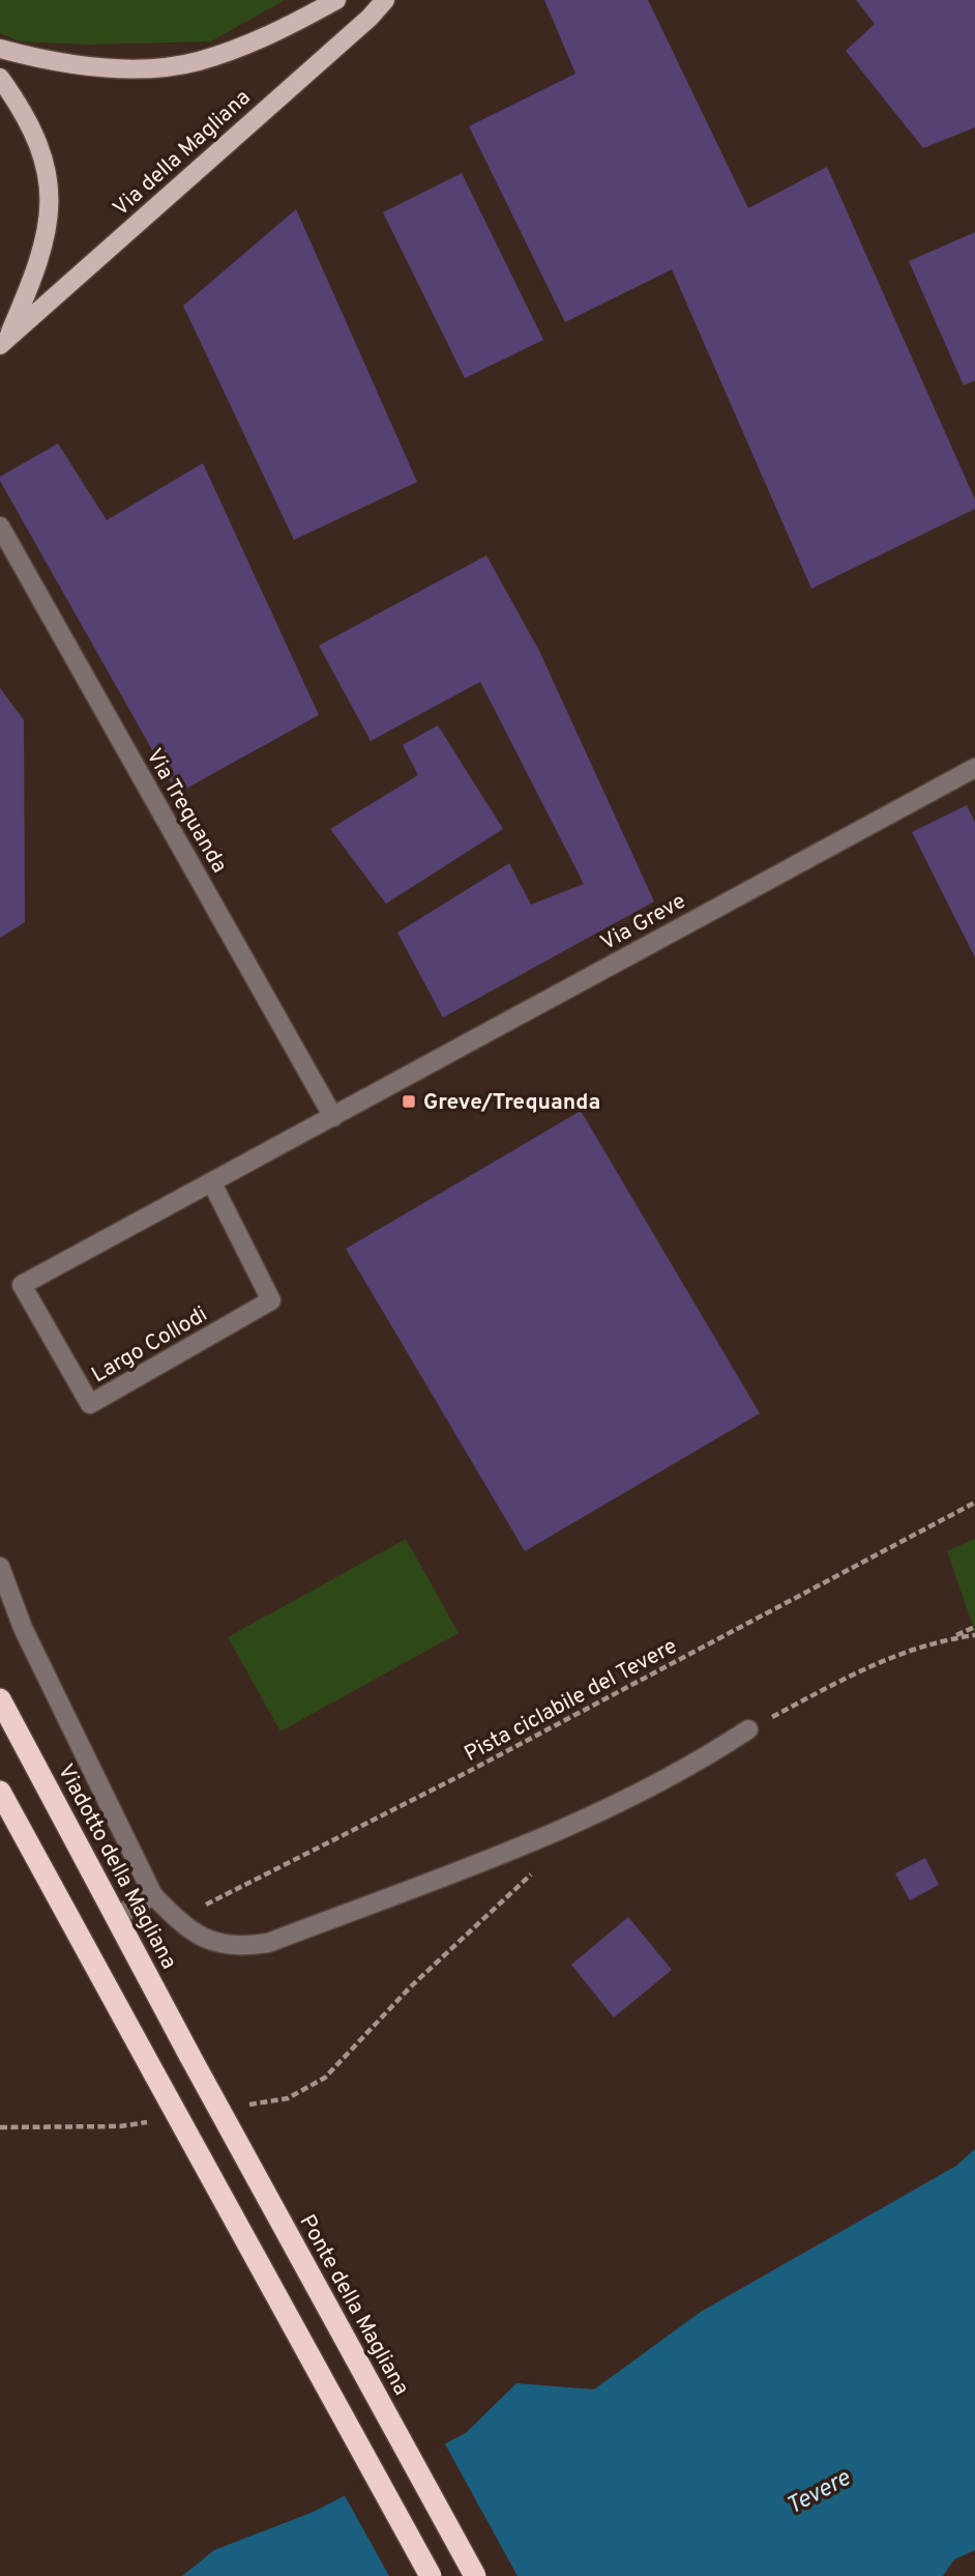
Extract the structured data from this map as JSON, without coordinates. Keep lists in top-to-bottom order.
{
  "streets": {
    "highway": ["Viadotto della Magliana", "Ponte della Magliana"],
    "main road": ["Via della Magliana"],
    "street": ["Via Trequanda", "Via Greve", "Largo Collodi"],
    "path": ["Pista ciclabile del Tevere"]
  },
  "crossings": [
    ["Via Trequanda", "Via Greve"],
    ["Via Trequanda", "Largo Collodi"],
    ["Via Greve", "Largo Collodi"],
    ["Viadotto della Magliana", "Ponte della Magliana"]
  ],
  "water": ["Tevere"],
  "places": {
    "transit": ["Greve/Trequanda"]
  }
}
